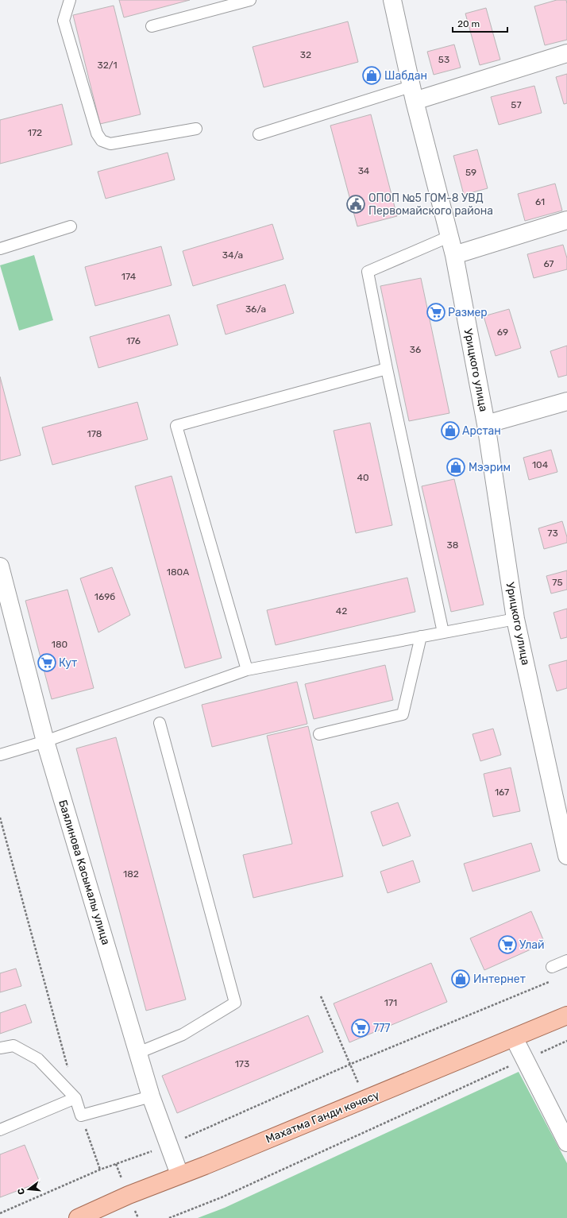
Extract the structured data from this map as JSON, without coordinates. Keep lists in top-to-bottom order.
{
  "streets": {
    "main road": ["Махатма Ганди көчөсү"],
    "street": ["Урицкого улица", "Баялинова Касымалы улица"]
  },
  "crossings": [
    ["Баялинова Касымалы улица", "Махатма Ганди көчөсү"]
  ],
  "places": {
    "shop": [
      "Шабдан",
      "Арстан",
      "Мээрим",
      "Интернет"
    ],
    "public building": ["ОПОП №5 ГОМ-8 УВД Первомайского района"],
    "supermarket": [
      "Размер",
      "Кут",
      "Улай",
      "777"
    ]
  },
  "house_numbers": [
    "32",
    "53",
    "32/1",
    "57",
    "172",
    "34",
    "59",
    "61",
    "34/a",
    "67",
    "174",
    "36/a",
    "69",
    "176",
    "36",
    "178",
    "104",
    "40",
    "73",
    "38",
    "180А",
    "75",
    "169б",
    "42",
    "180",
    "167",
    "182",
    "171",
    "173"
  ],
  "scale_bar": "20 m",
  "north": "left"
}
